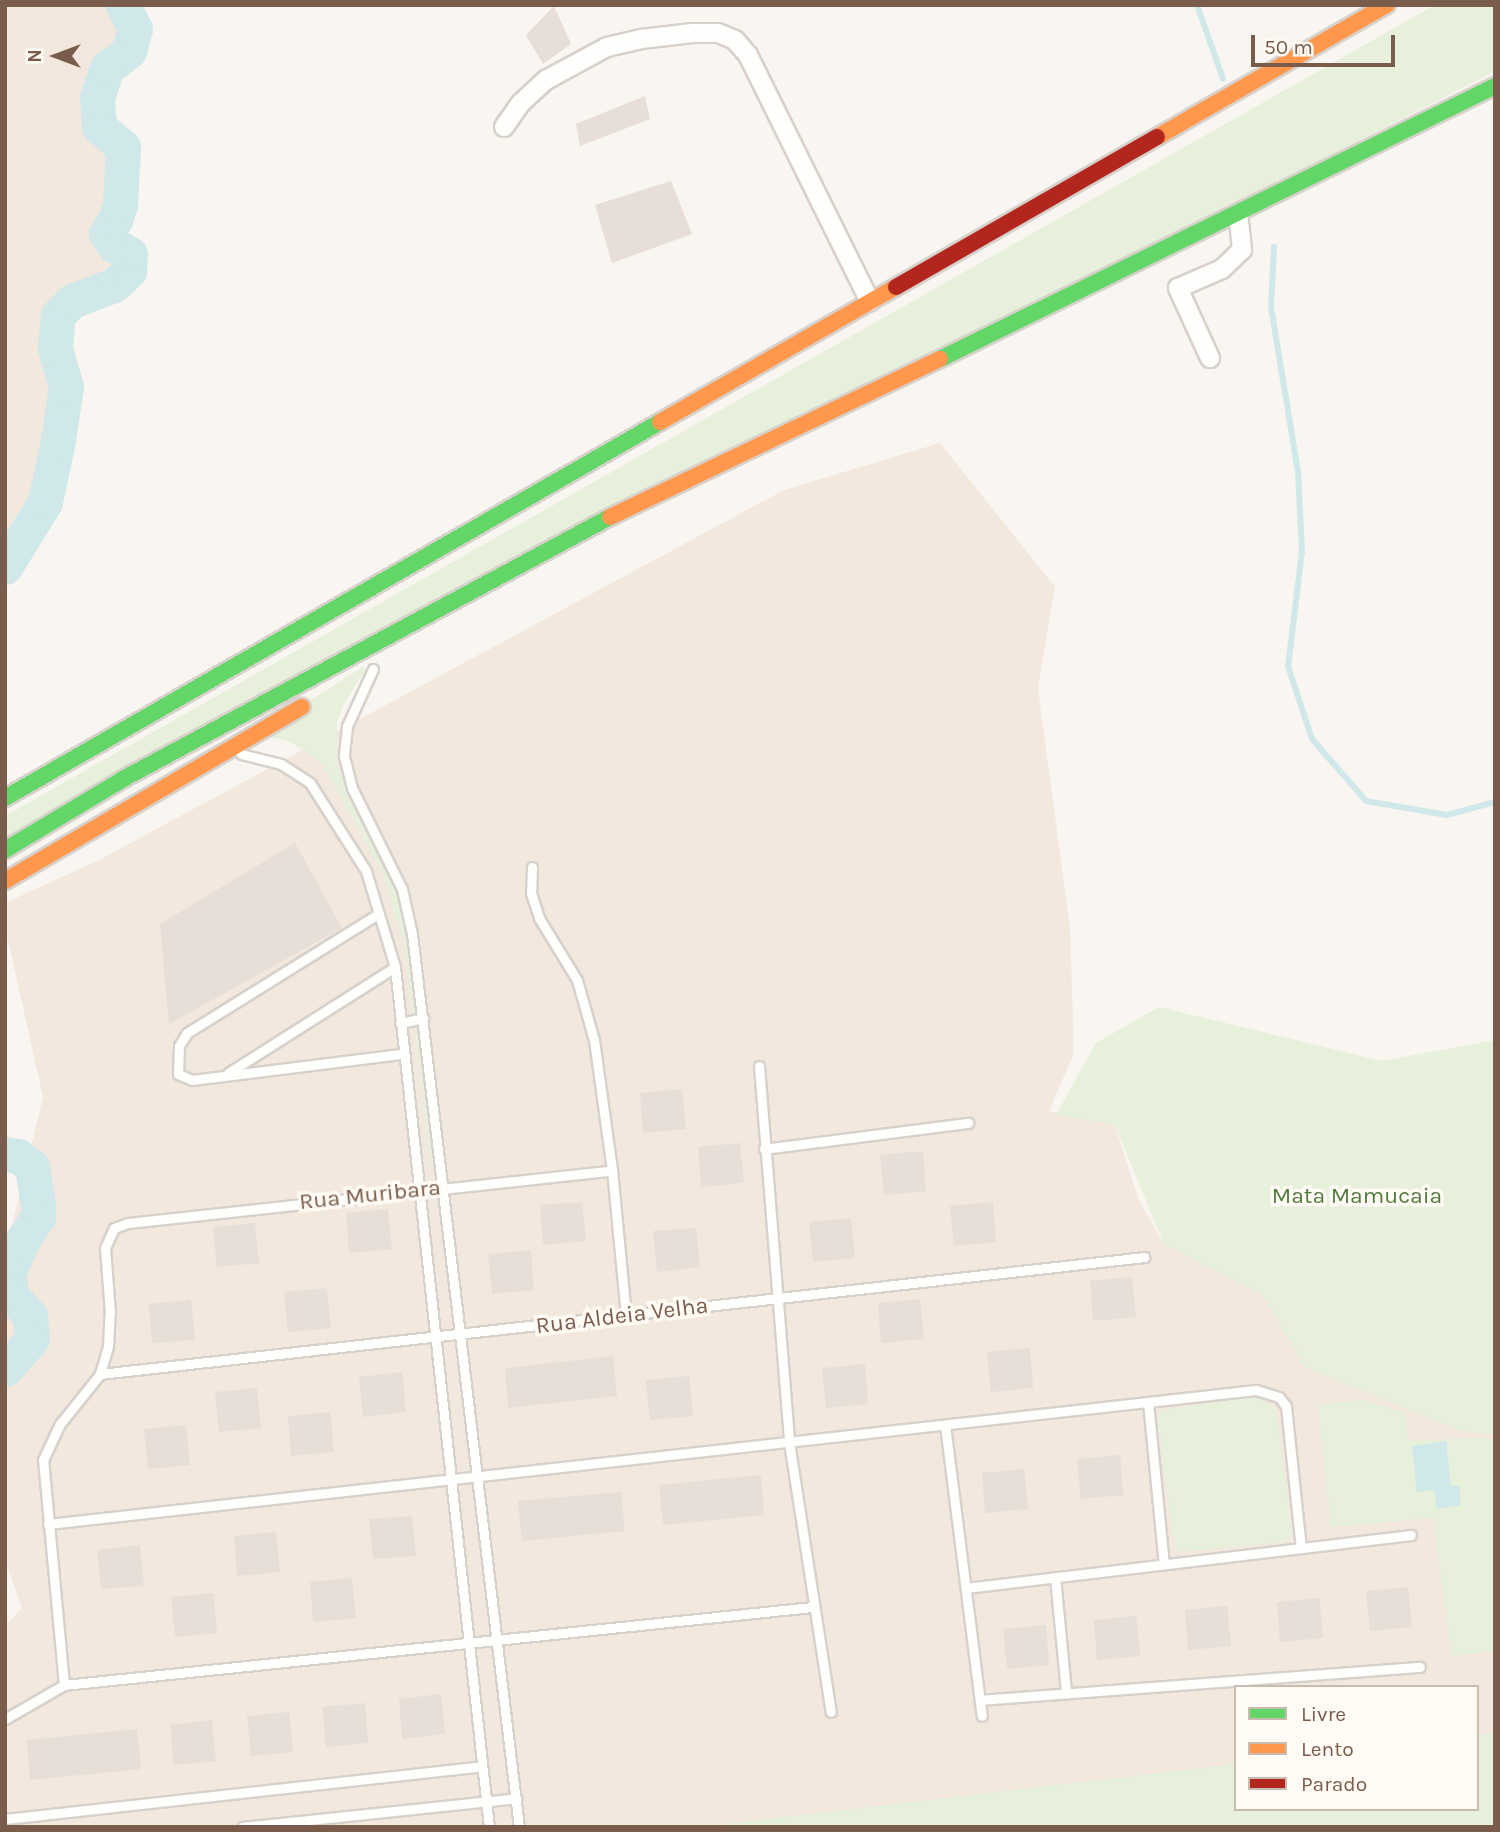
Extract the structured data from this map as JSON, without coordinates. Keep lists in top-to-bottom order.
{
  "streets": {
    "lane": ["Rua Muribara", "Rua Aldeia Velha"]
  },
  "crossings": [
    ["Rua Muribara", "Rua Aldeia Velha"]
  ],
  "parks": ["Mata Mamucaia"],
  "legend": ["Livre", "Lento", "Parado"],
  "scale_bar": "50 m",
  "north": "left"
}
